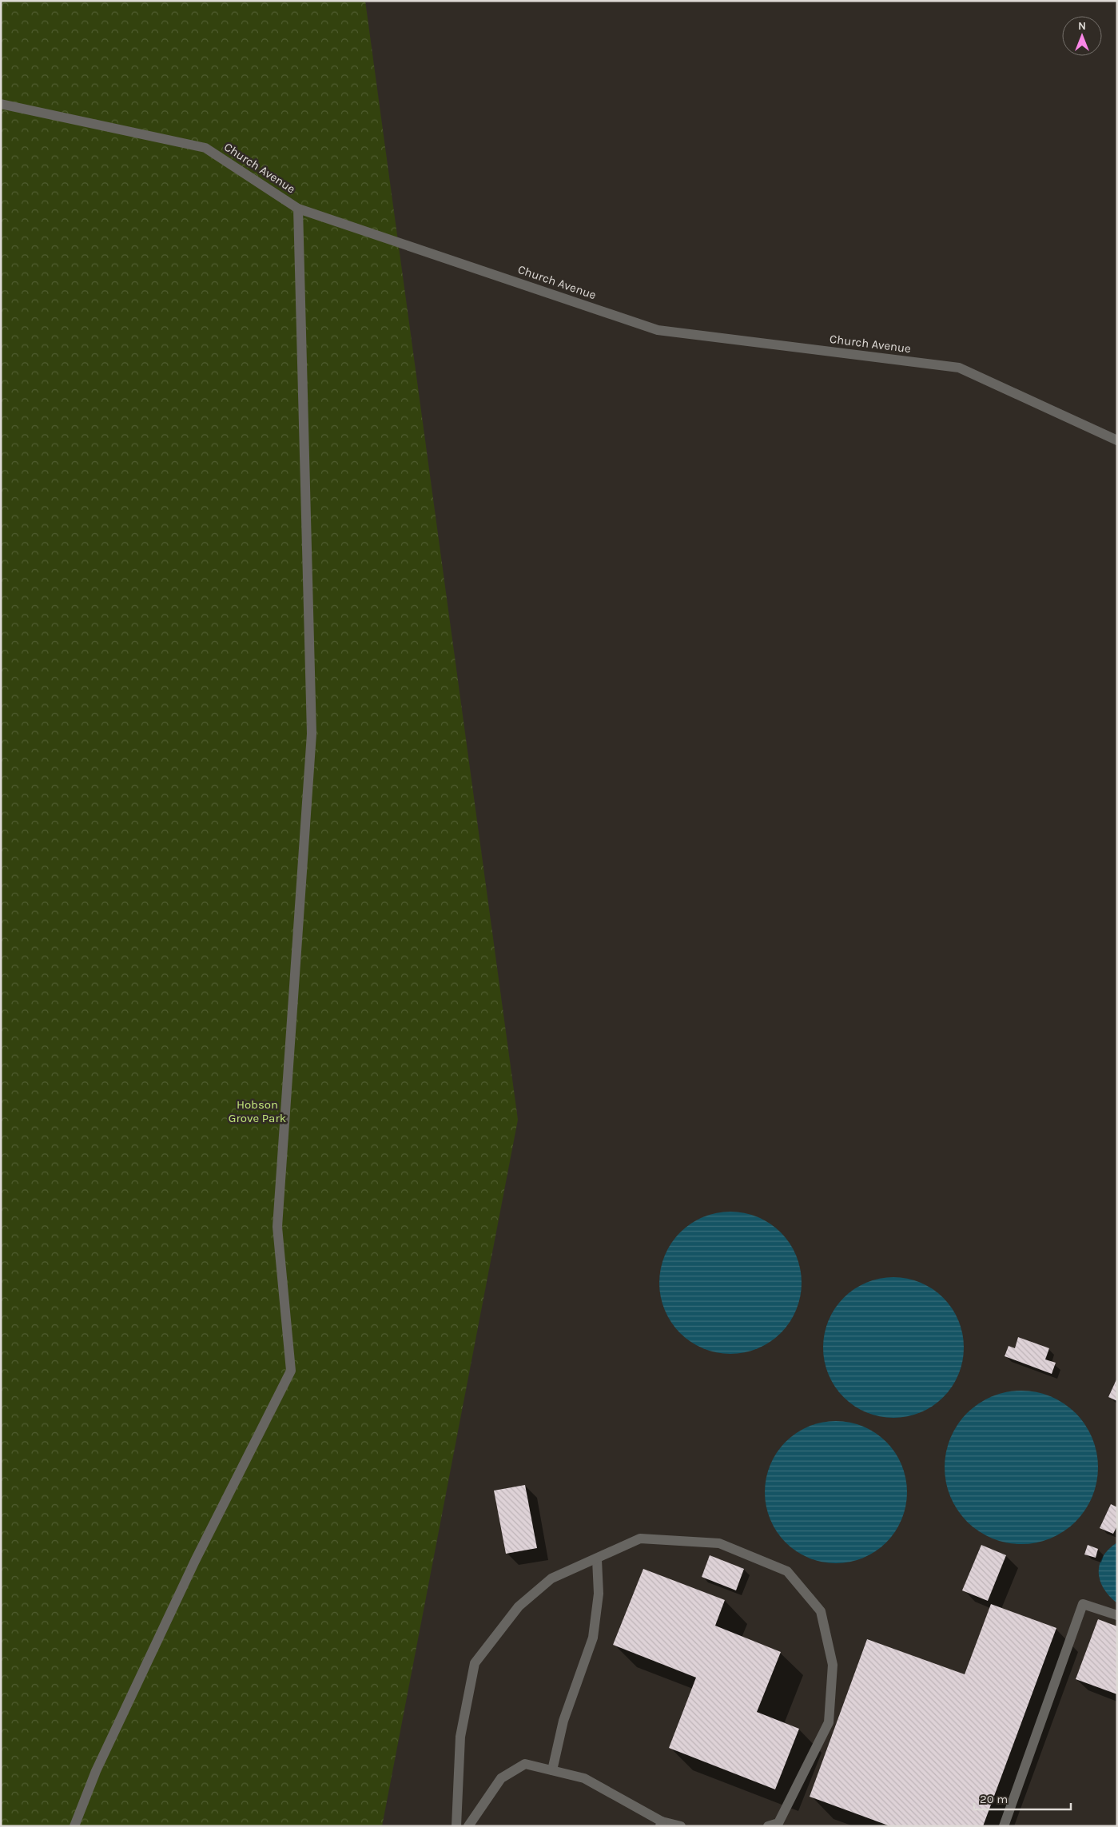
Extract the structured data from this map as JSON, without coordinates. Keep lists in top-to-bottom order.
{
  "streets": {
    "street": ["Church Avenue"]
  },
  "parks": ["Hobson Grove Park"],
  "scale_bar": "20 m",
  "north": "top"
}
